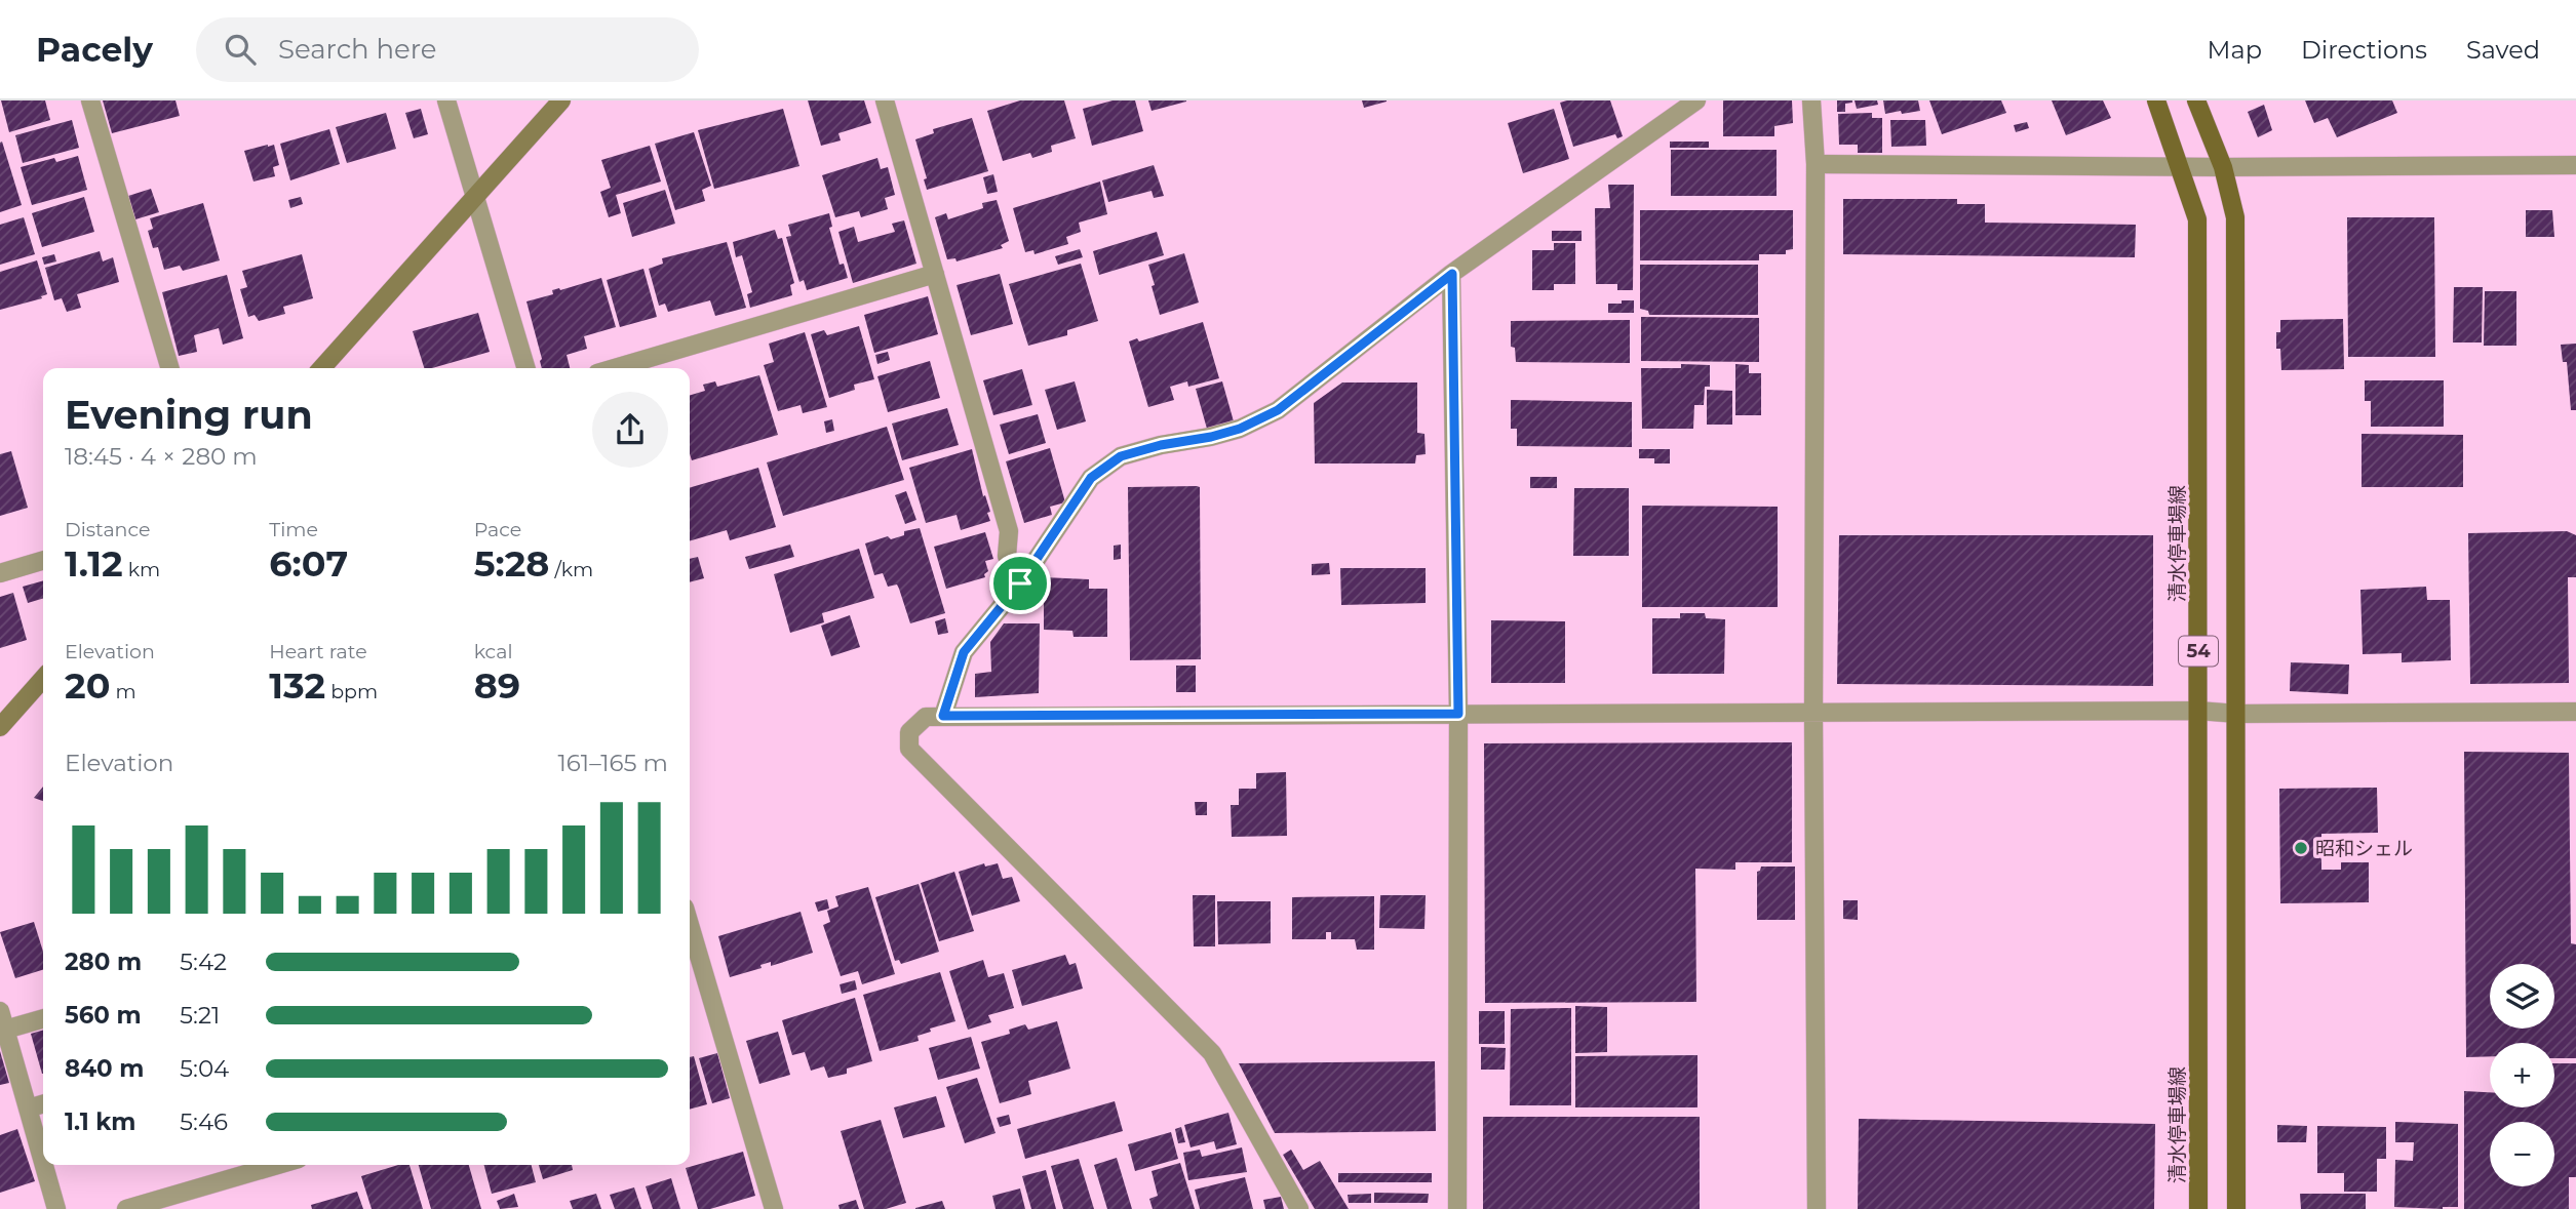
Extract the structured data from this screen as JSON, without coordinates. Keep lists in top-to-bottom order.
{
  "streets": {
    "main road": ["清水停車場線", "54"]
  },
  "places": ["昭和シェル"],
  "page": {
    "header": "Pacely",
    "search": "Search here",
    "nav": ["Map", "Directions", "Saved"],
    "heading": ["Evening run", "18:45 · 4 × 280 m"],
    "stats": [
      ["Distance", "1.12 km"],
      ["Time", "6:07"],
      ["Pace", "5:28 /km"],
      ["Elevation", "20 m"],
      ["Heart rate", "132 bpm"],
      ["kcal", "89"]
    ],
    "chart": ["Elevation", "161–165 m"],
    "list": [
      {
        "name": "280 m",
        "note": "5:42"
      },
      {
        "name": "560 m",
        "note": "5:21"
      },
      {
        "name": "840 m",
        "note": "5:04"
      },
      {
        "name": "1.1 km",
        "note": "5:46"
      }
    ],
    "map_buttons": ["+", "−"]
  }
}
